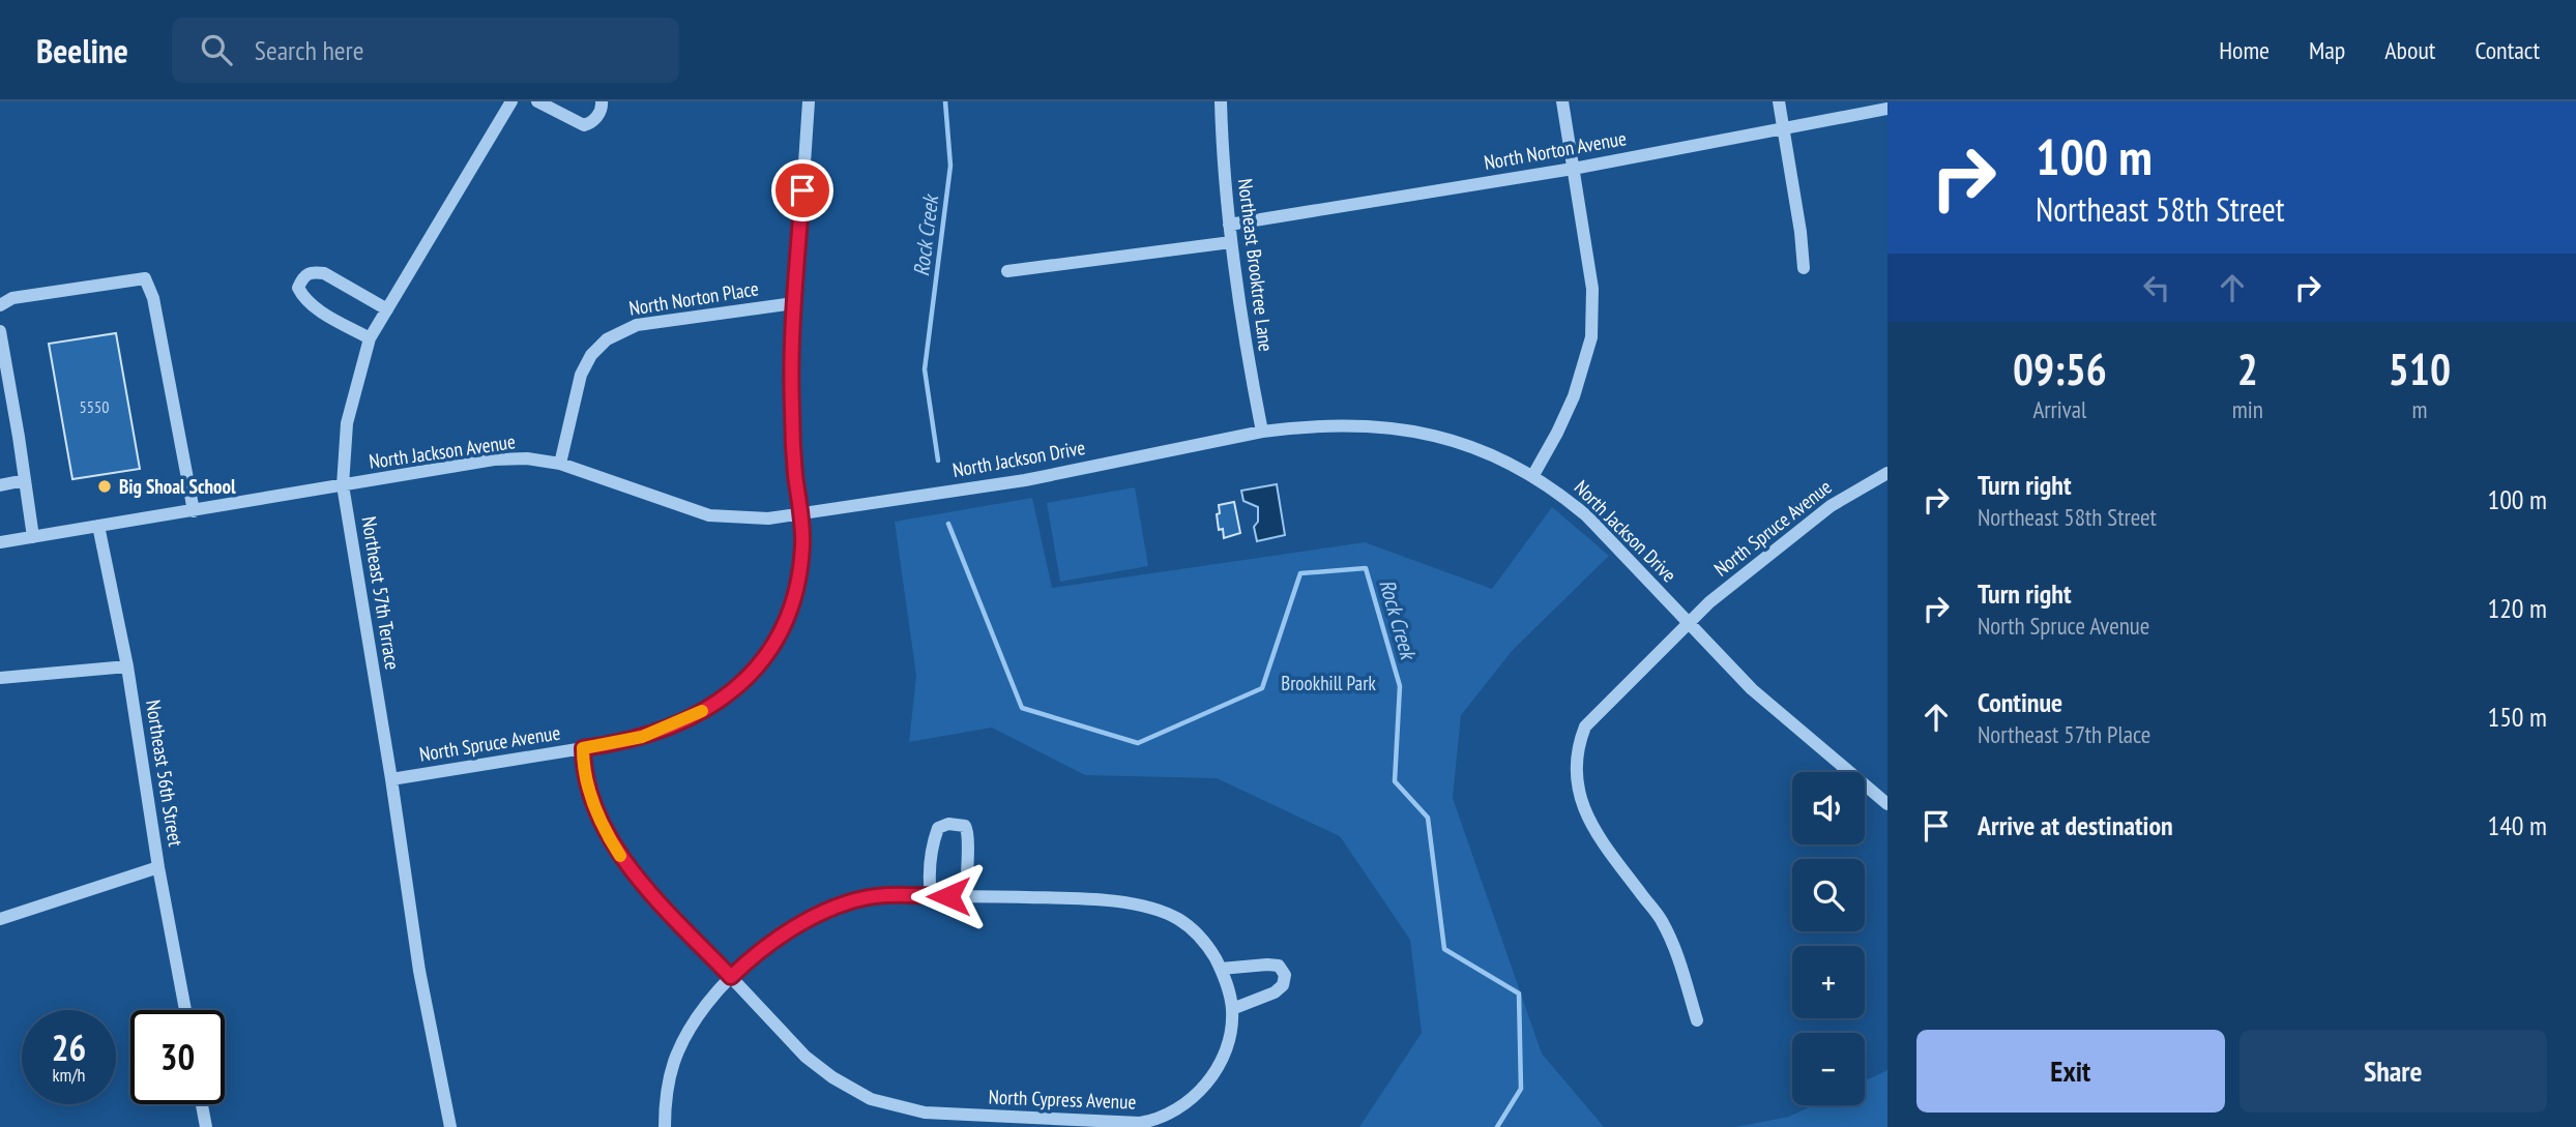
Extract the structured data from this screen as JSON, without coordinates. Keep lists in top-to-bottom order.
{
  "streets": {
    "street": [
      "North Norton Avenue",
      "Northeast Brooktree Lane",
      "North Norton Place",
      "North Jackson Avenue",
      "North Jackson Drive",
      "North Spruce Avenue",
      "Northeast 57th Terrace",
      "Northeast 56th Street",
      "North Cypress Avenue"
    ]
  },
  "crossings": [
    ["North Norton Avenue", "Northeast Brooktree Lane"],
    ["Northeast Brooktree Lane", "North Jackson Drive"],
    ["North Norton Place", "North Jackson Avenue"],
    ["North Norton Place", "North Spruce Avenue"],
    ["North Jackson Avenue", "North Jackson Drive"],
    ["North Jackson Avenue", "North Spruce Avenue"],
    ["North Jackson Avenue", "Northeast 57th Terrace"],
    ["North Jackson Avenue", "Northeast 56th Street"],
    ["North Jackson Drive", "North Spruce Avenue"],
    ["North Spruce Avenue", "Northeast 57th Terrace"],
    ["North Spruce Avenue", "North Cypress Avenue"]
  ],
  "water": ["Rock Creek"],
  "parks": ["Brookhill Park"],
  "places": ["Big Shoal School"],
  "house_numbers": ["5550"],
  "page": {
    "header": "Beeline",
    "search": "Search here",
    "nav": [
      "Home",
      "Map",
      "About",
      "Contact"
    ],
    "turn": ["100 m", "Northeast 58th Street"],
    "eta": [
      "09:56",
      "Arrival",
      "2",
      "min",
      "510",
      "m"
    ],
    "list": [
      {
        "name": "Turn right",
        "note": "Northeast 58th Street",
        "value": "100 m"
      },
      {
        "name": "Turn right",
        "note": "North Spruce Avenue",
        "value": "120 m"
      },
      {
        "name": "Continue",
        "note": "Northeast 57th Place",
        "value": "150 m"
      },
      {
        "name": "Arrive at destination",
        "value": "140 m"
      }
    ],
    "map_buttons": ["+", "−"],
    "speed": "26 km/h",
    "limit": "30",
    "buttons": ["Exit", "Share"]
  }
}
